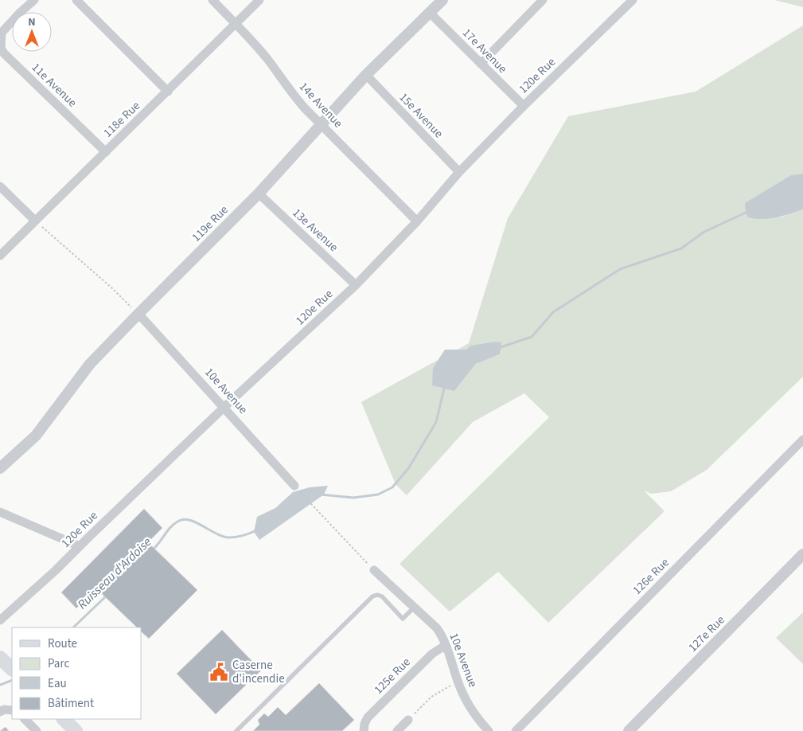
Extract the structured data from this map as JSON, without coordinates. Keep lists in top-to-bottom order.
{
  "streets": {
    "street": [
      "17e Avenue",
      "120e Rue",
      "11e Avenue",
      "14e Avenue",
      "15e Avenue",
      "118e Rue",
      "119e Rue",
      "13e Avenue",
      "10e Avenue",
      "126e Rue",
      "127e Rue",
      "125e Rue"
    ]
  },
  "crossings": [
    ["17e Avenue", "120e Rue"],
    ["17e Avenue", "119e Rue"],
    ["120e Rue", "14e Avenue"],
    ["120e Rue", "15e Avenue"],
    ["120e Rue", "13e Avenue"],
    ["120e Rue", "10e Avenue"],
    ["11e Avenue", "118e Rue"],
    ["14e Avenue", "118e Rue"],
    ["14e Avenue", "119e Rue"],
    ["15e Avenue", "119e Rue"],
    ["119e Rue", "13e Avenue"],
    ["119e Rue", "10e Avenue"],
    ["10e Avenue", "125e Rue"]
  ],
  "water": ["Ruisseau d'Ardoise"],
  "places": {
    "public building": ["Caserne d'incendie"]
  },
  "legend": [
    "Route",
    "Parc",
    "Eau",
    "Bâtiment"
  ],
  "north": "top"
}
